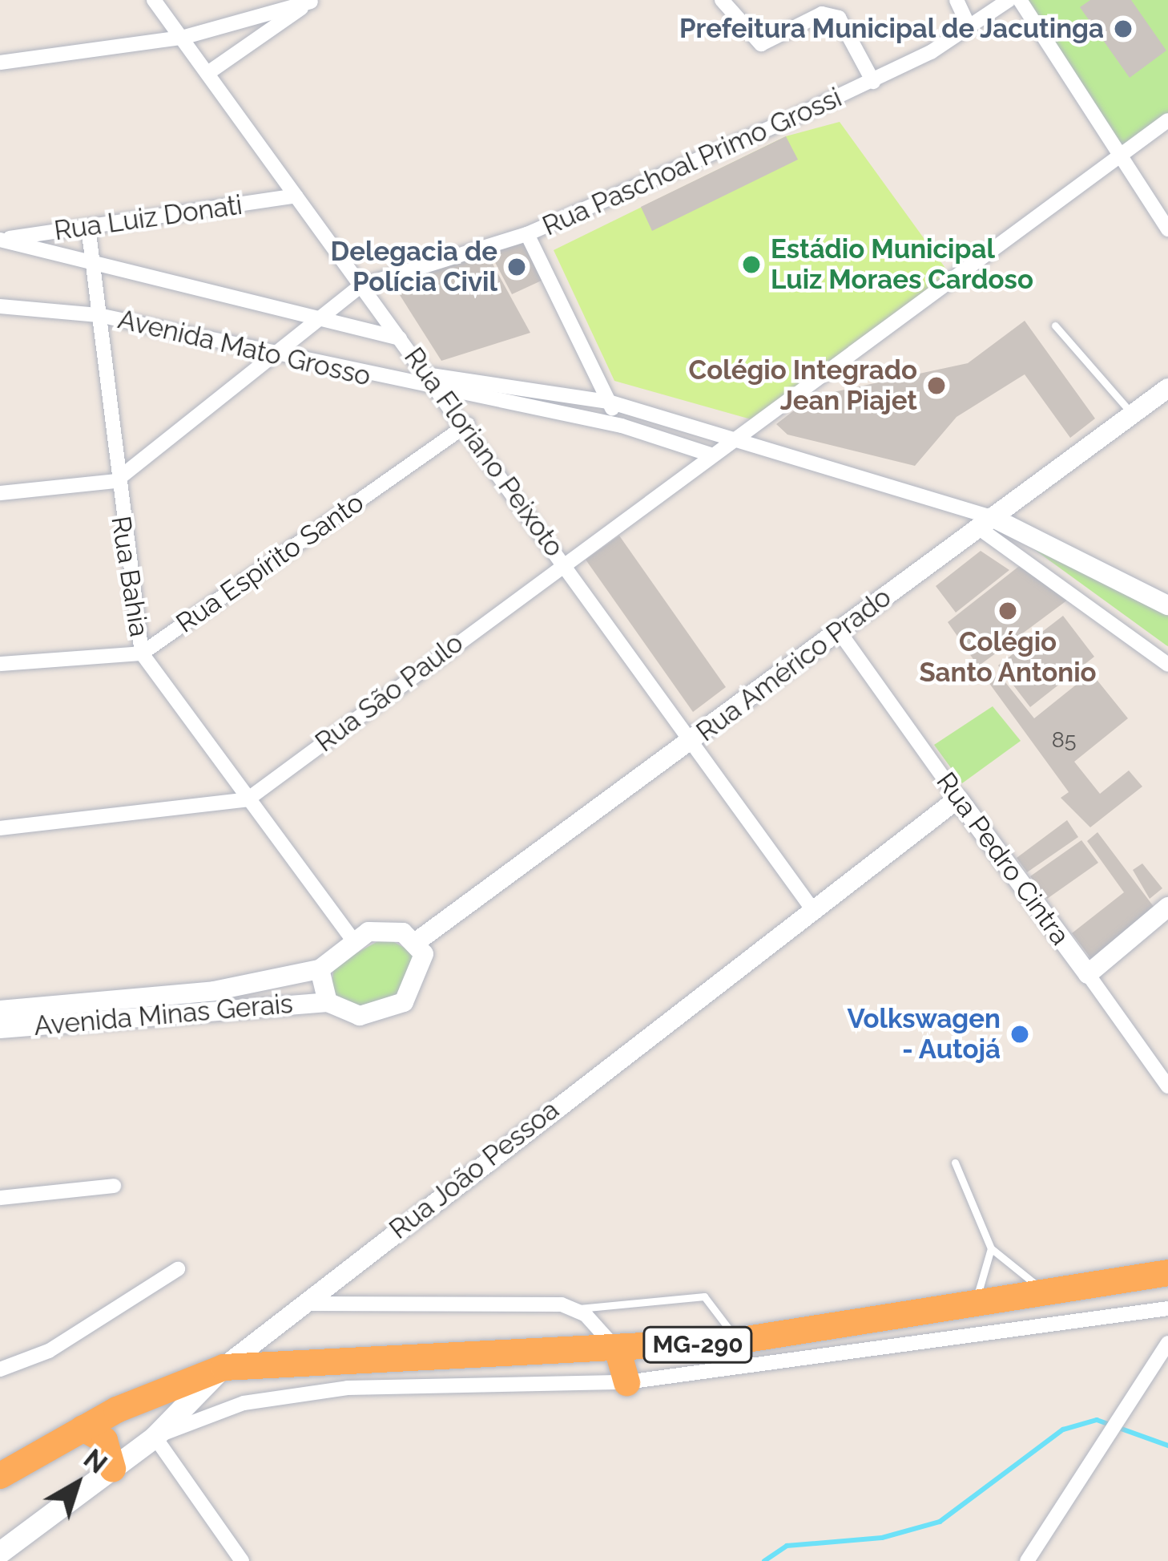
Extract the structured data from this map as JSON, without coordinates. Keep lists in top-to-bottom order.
{
  "streets": {
    "highway": ["MG-290"],
    "main road": ["Rua João Pessoa"],
    "street": [
      "Rua Paschoal Primo Grossi",
      "Rua Luiz Donati",
      "Avenida Mato Grosso",
      "Rua Floriano Peixoto",
      "Rua Espírito Santo",
      "Rua Bahia",
      "Rua Américo Prado",
      "Rua São Paulo",
      "Rua Pedro Cintra",
      "Avenida Minas Gerais"
    ]
  },
  "crossings": [
    ["Rua Paschoal Primo Grossi", "Rua Floriano Peixoto"],
    ["Rua Luiz Donati", "Avenida Mato Grosso"],
    ["Rua Luiz Donati", "Rua Floriano Peixoto"],
    ["Rua Luiz Donati", "Rua Bahia"],
    ["Avenida Mato Grosso", "Rua Floriano Peixoto"],
    ["Avenida Mato Grosso", "Rua Bahia"],
    ["Avenida Mato Grosso", "Rua São Paulo"],
    ["Rua Floriano Peixoto", "Rua Espírito Santo"],
    ["Rua Floriano Peixoto", "Rua Américo Prado"],
    ["Rua Floriano Peixoto", "Rua São Paulo"],
    ["Rua Floriano Peixoto", "Rua João Pessoa"],
    ["Rua Espírito Santo", "Rua Bahia"],
    ["Rua Bahia", "Rua Américo Prado"],
    ["Rua Bahia", "Rua São Paulo"],
    ["Rua Bahia", "Avenida Minas Gerais"],
    ["Rua Américo Prado", "Rua Pedro Cintra"],
    ["Rua Américo Prado", "Avenida Minas Gerais"],
    ["Rua Pedro Cintra", "Rua João Pessoa"],
    ["Rua João Pessoa", "MG-290"]
  ],
  "places": [
    "Prefeitura Municipal de Jacutinga",
    "Estádio Municipal Luiz Moraes Cardoso",
    "Delegacia de Polícia Civil",
    "Colégio Integrado Jean Piajet",
    "Colégio Santo Antonio",
    "Volkswagen - Autojá"
  ],
  "house_numbers": ["85"],
  "north": "top right"
}
